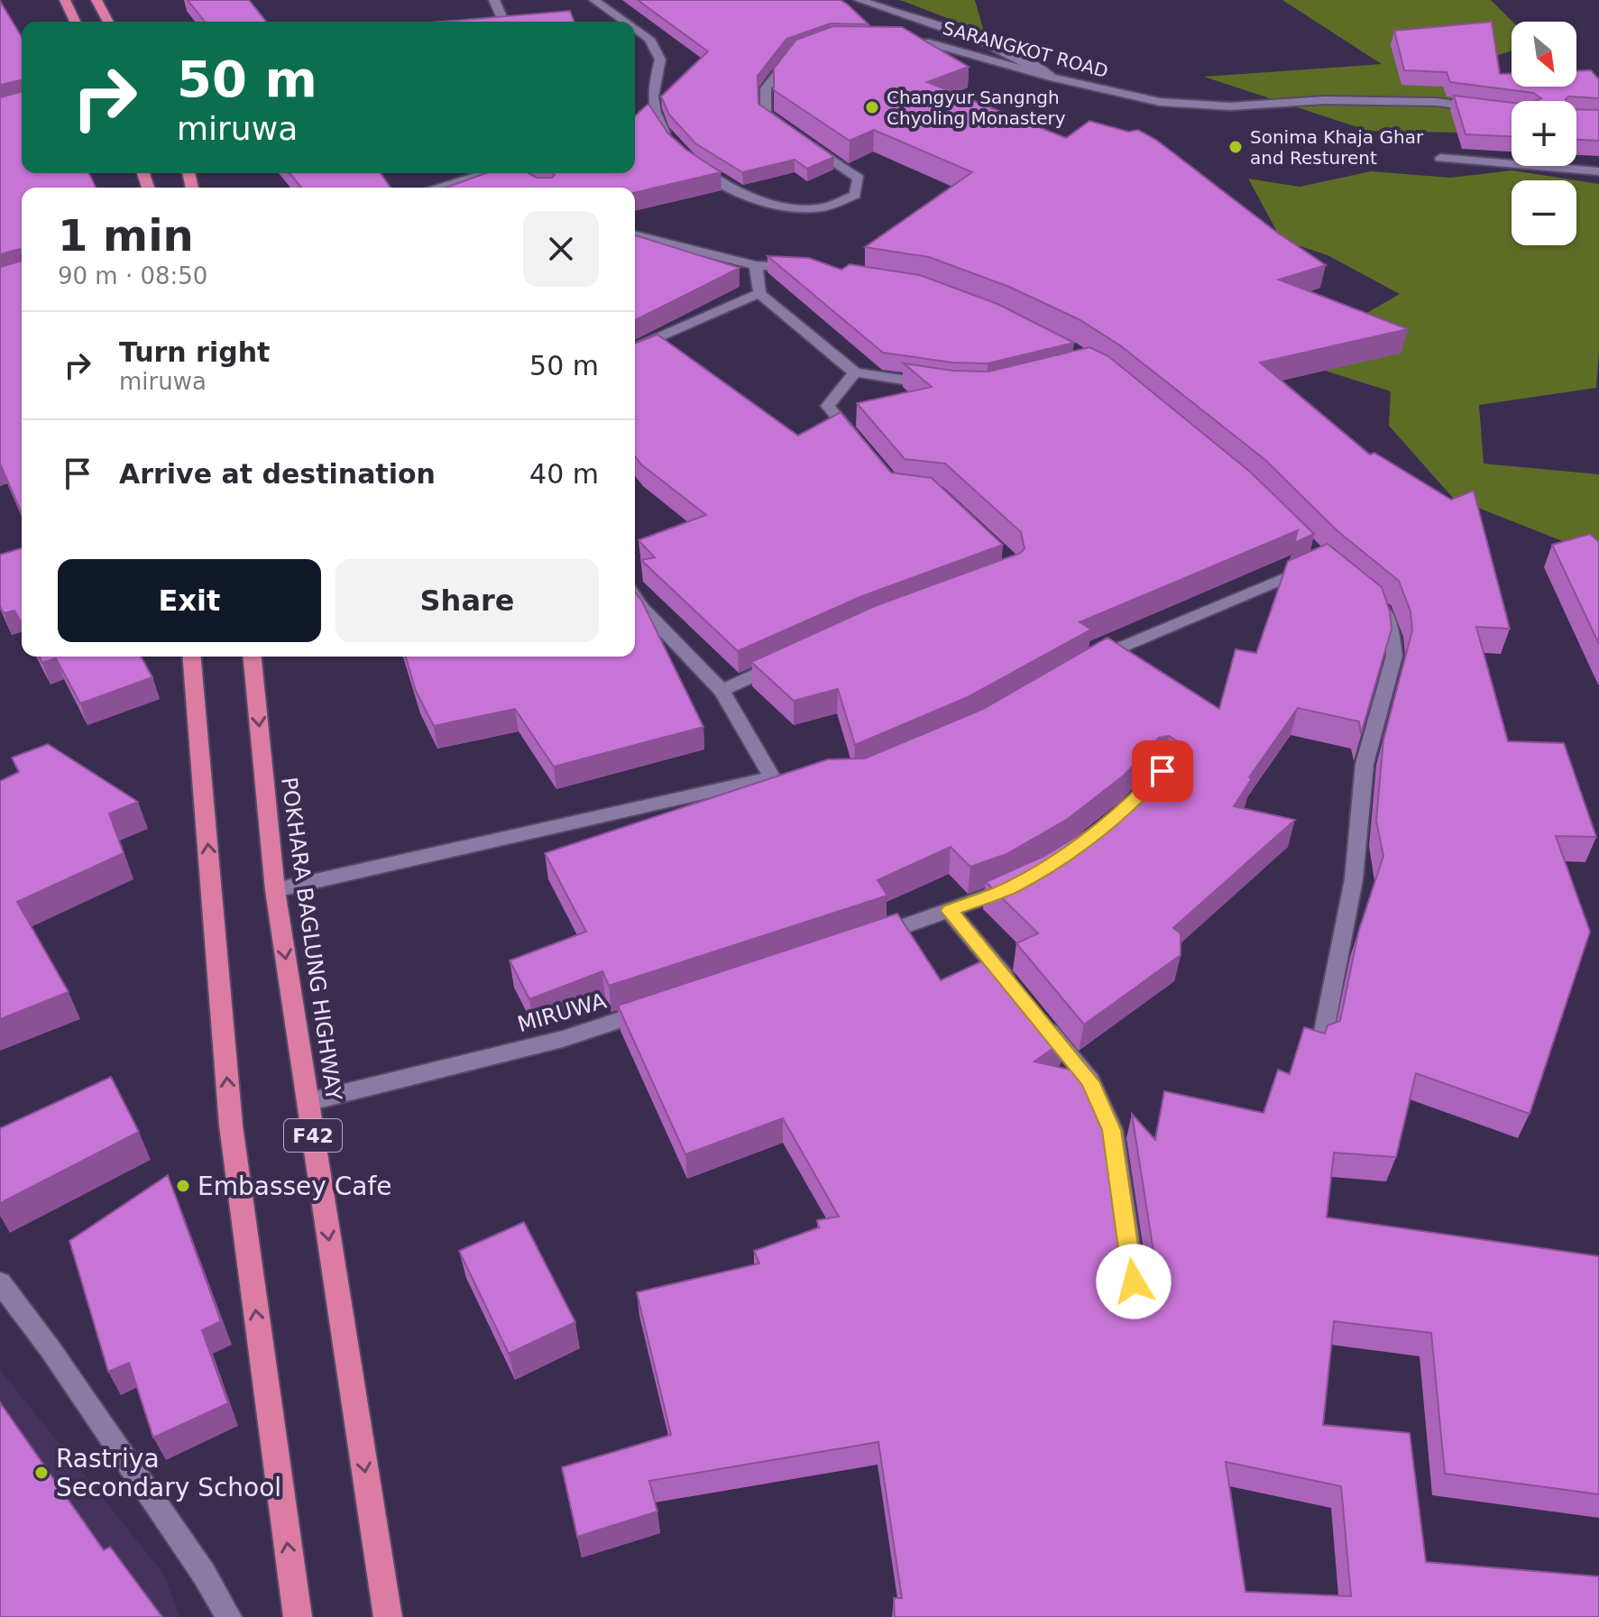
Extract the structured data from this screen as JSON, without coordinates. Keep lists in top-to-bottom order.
{
  "streets": {
    "highway": ["POKHARA BAGLUNG HIGHWAY", "F42"],
    "street": ["SARANGKOT ROAD", "MIRUWA"]
  },
  "crossings": [
    ["POKHARA BAGLUNG HIGHWAY", "MIRUWA"]
  ],
  "places": [
    "Changyur Sangngh Chyoling Monastery",
    "Sonima Khaja Ghar and Resturent",
    "Embassey Cafe",
    "Rastriya Secondary School"
  ],
  "north": "bottom right",
  "page": {
    "map_buttons": ["+", "−"],
    "turn": ["50 m", "miruwa"],
    "heading": ["1 min", "90 m · 08:50"],
    "list": [
      {
        "name": "Turn right",
        "note": "miruwa",
        "value": "50 m"
      },
      {
        "name": "Arrive at destination",
        "value": "40 m"
      }
    ],
    "buttons": ["Exit", "Share"]
  }
}
